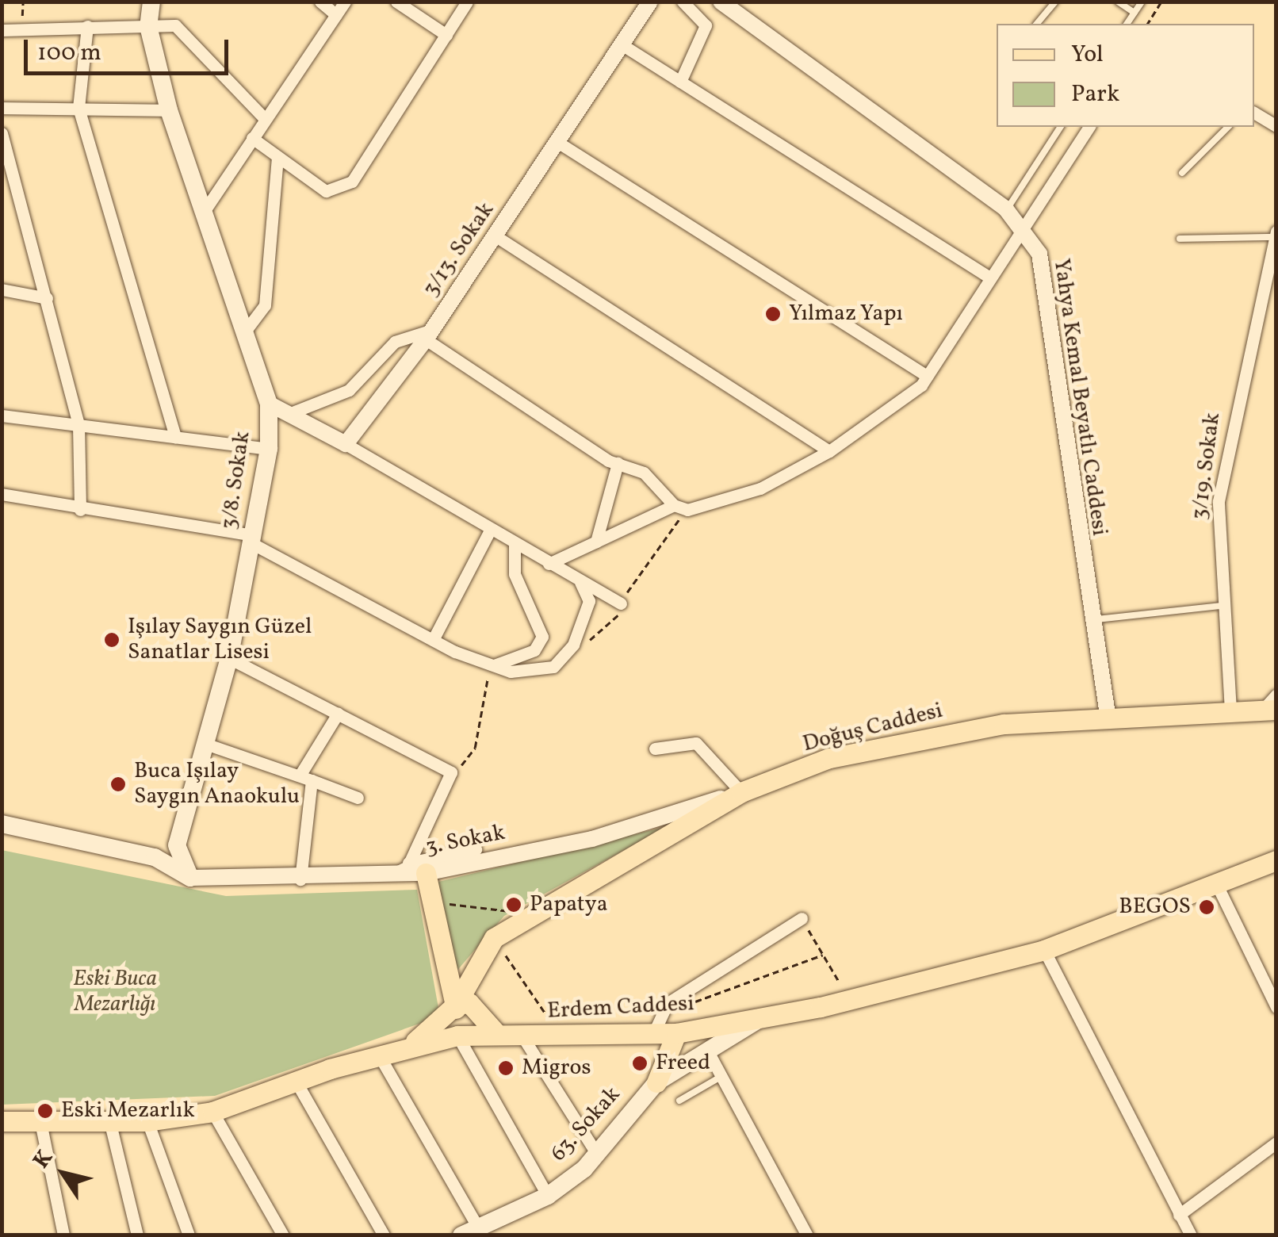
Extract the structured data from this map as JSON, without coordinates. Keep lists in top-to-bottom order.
{
  "streets": {
    "main road": [
      "3/8. Sokak",
      "Doğuş Caddesi",
      "3. Sokak",
      "Erdem Caddesi",
      "63. Sokak"
    ],
    "street": ["3/13. Sokak", "Yahya Kemal Beyatlı Caddesi", "3/19. Sokak"]
  },
  "crossings": [
    ["Yahya Kemal Beyatlı Caddesi", "Doğuş Caddesi"],
    ["3/19. Sokak", "Doğuş Caddesi"],
    ["3/8. Sokak", "3. Sokak"],
    ["Doğuş Caddesi", "3. Sokak"],
    ["Doğuş Caddesi", "Erdem Caddesi"],
    ["Erdem Caddesi", "63. Sokak"]
  ],
  "parks": ["Eski Buca Mezarlığı"],
  "places": [
    "Yılmaz Yapı",
    "Işılay Saygın Güzel Sanatlar Lisesi",
    "Buca Işılay Saygın Anaokulu",
    "Papatya",
    "BEGOS",
    "Freed",
    "Migros",
    "Eski Mezarlık"
  ],
  "legend": ["Yol", "Park"],
  "scale_bar": "100 m",
  "north": "top left"
}
